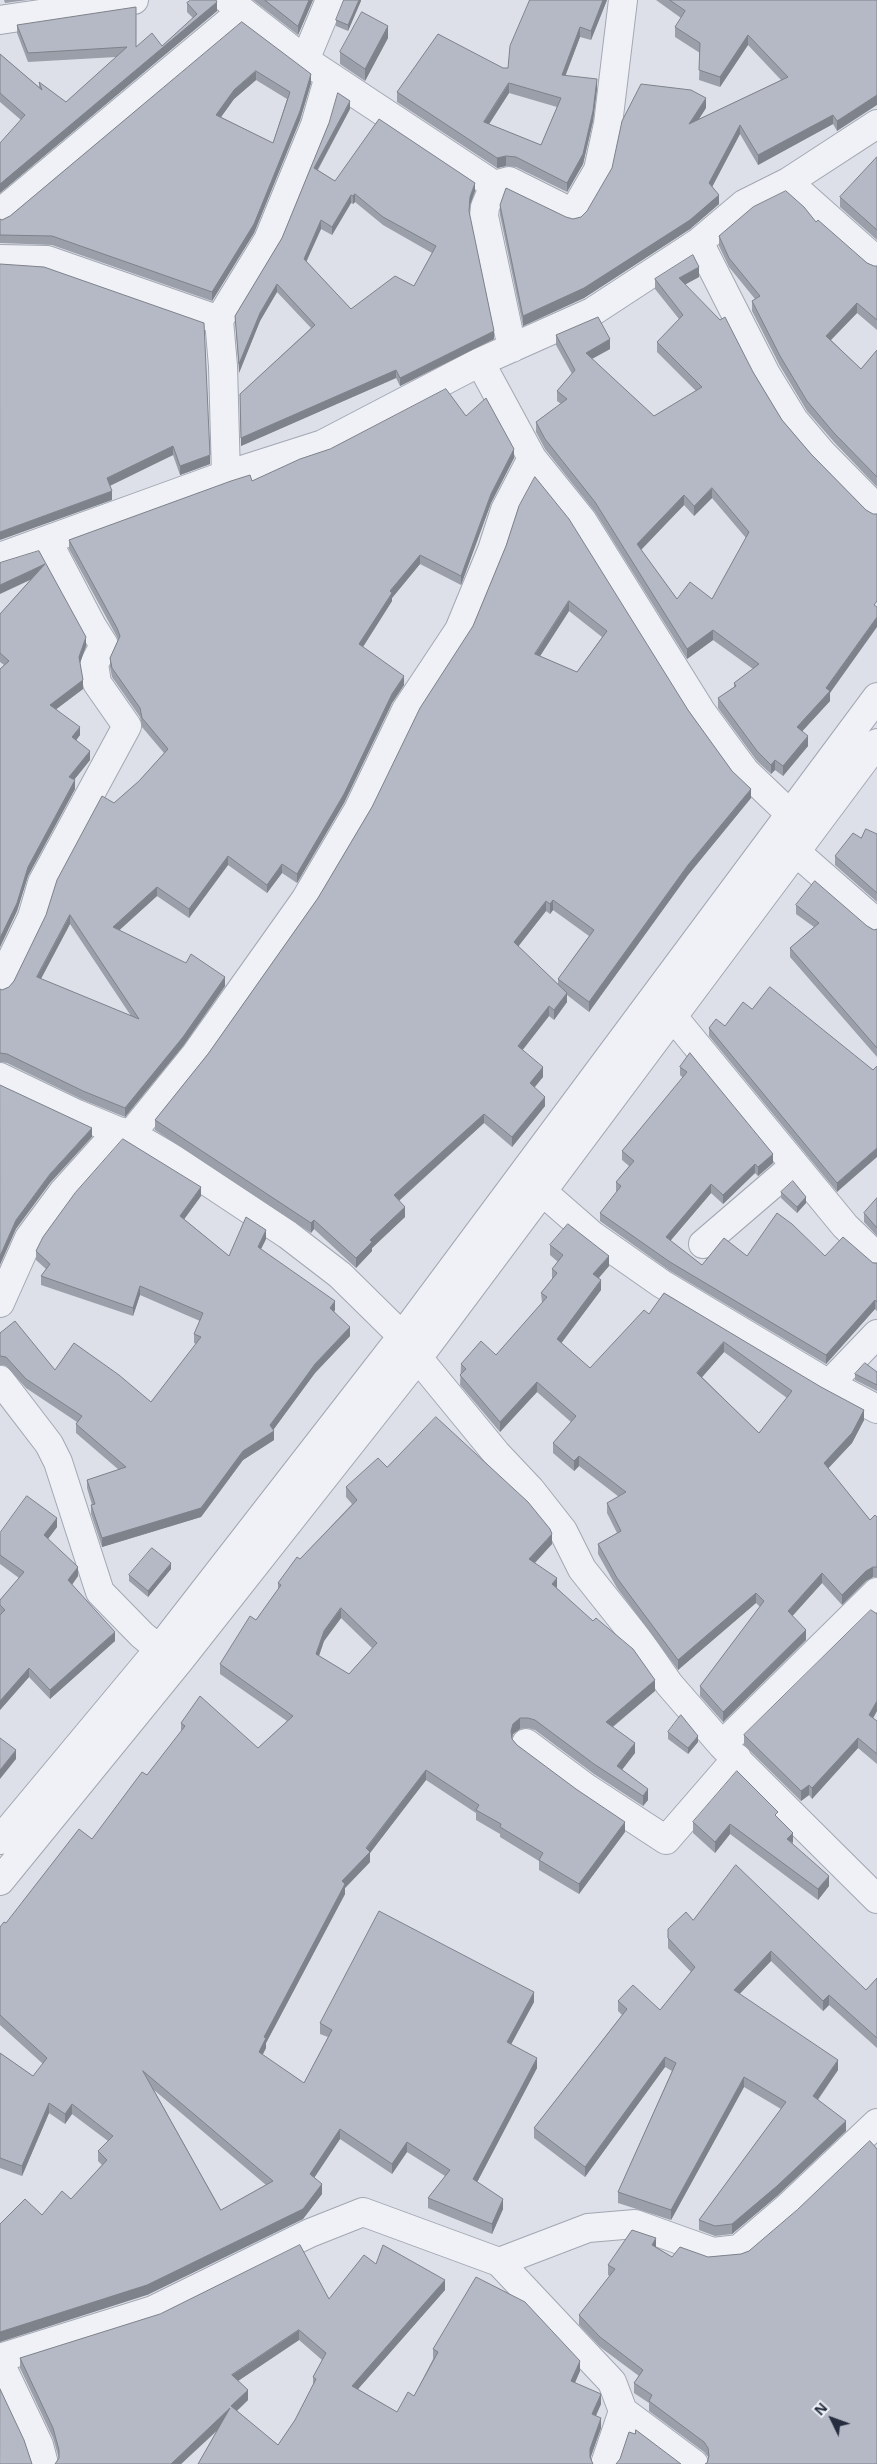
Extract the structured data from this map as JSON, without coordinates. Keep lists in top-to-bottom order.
{
  "north": "top left"
}
